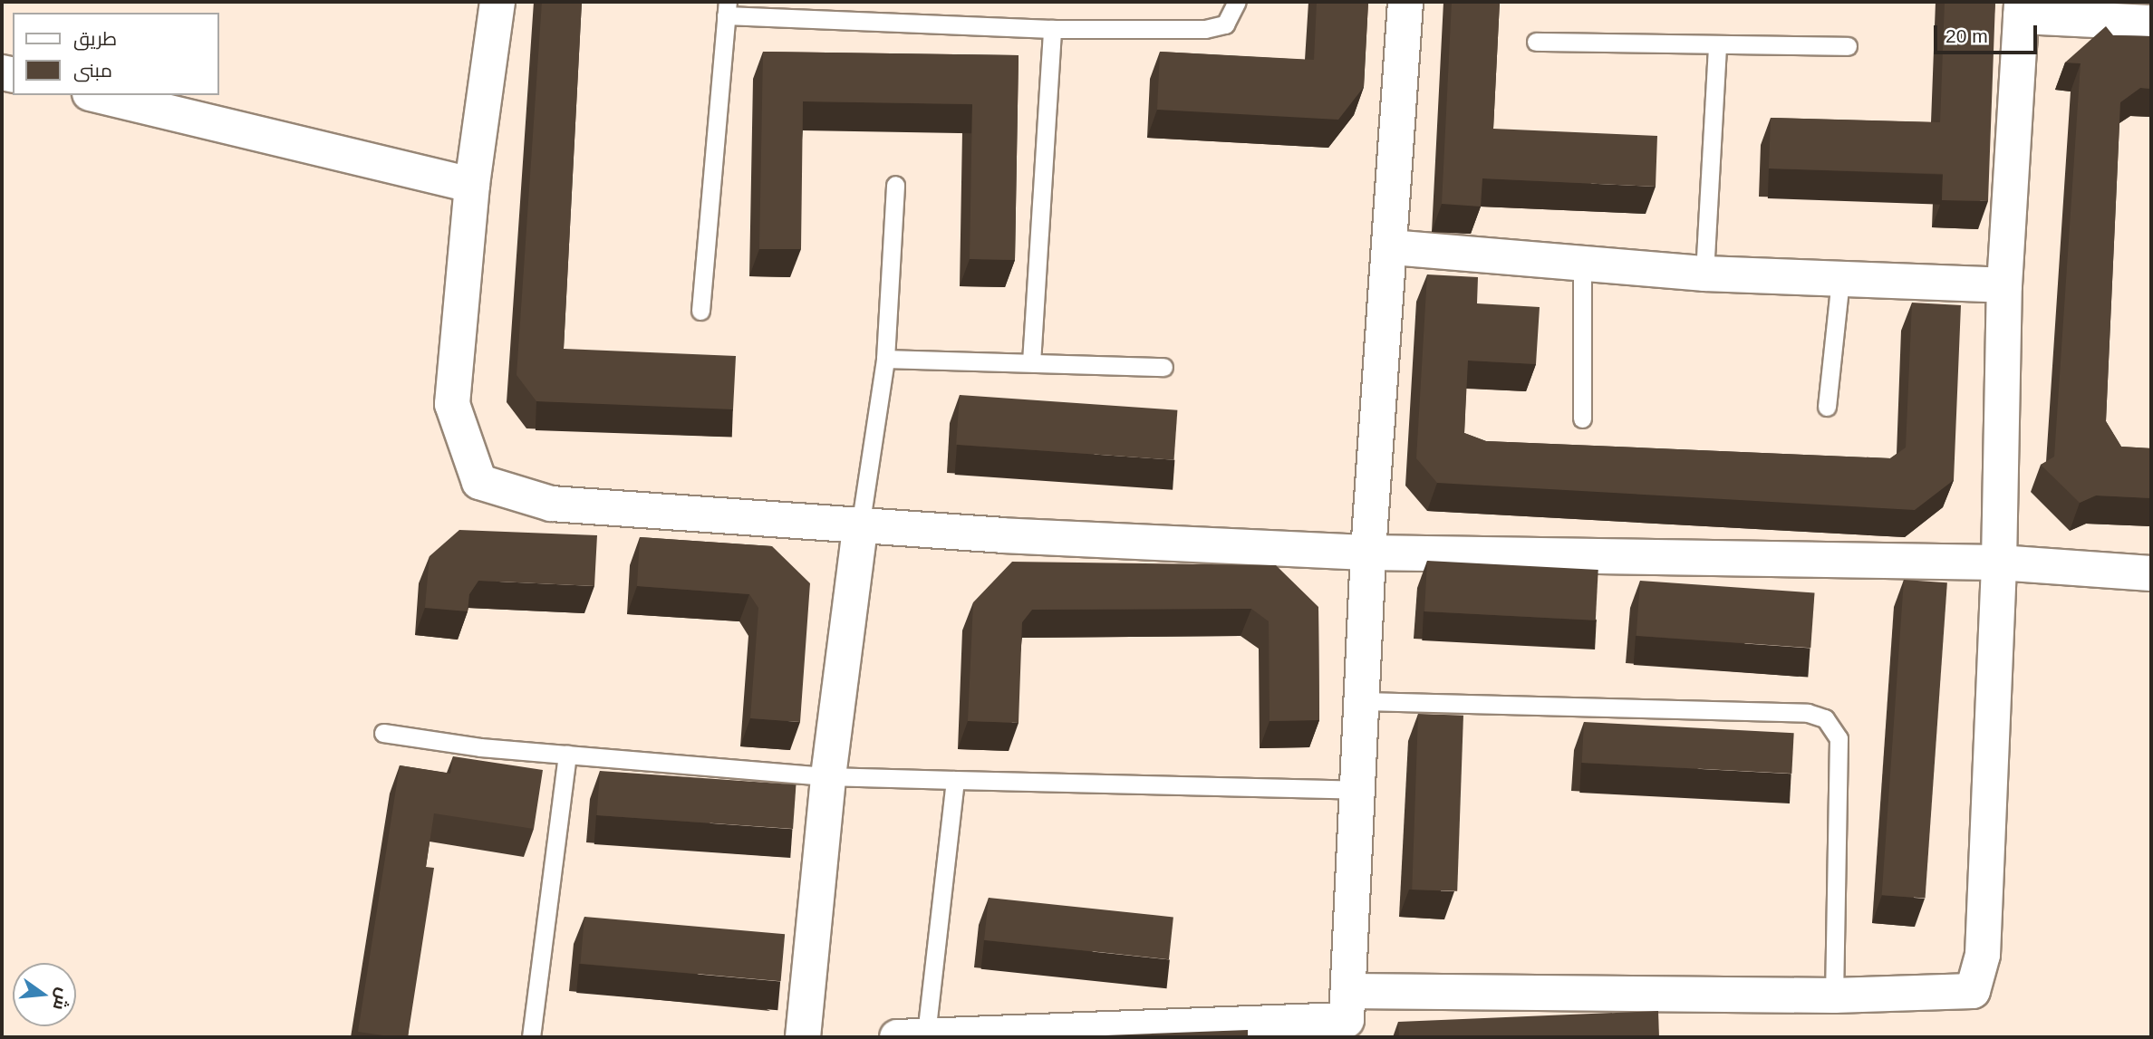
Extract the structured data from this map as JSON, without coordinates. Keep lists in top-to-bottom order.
{
  "legend": ["طريق", "مبنى"],
  "scale_bar": "20 m",
  "north": "right"
}
